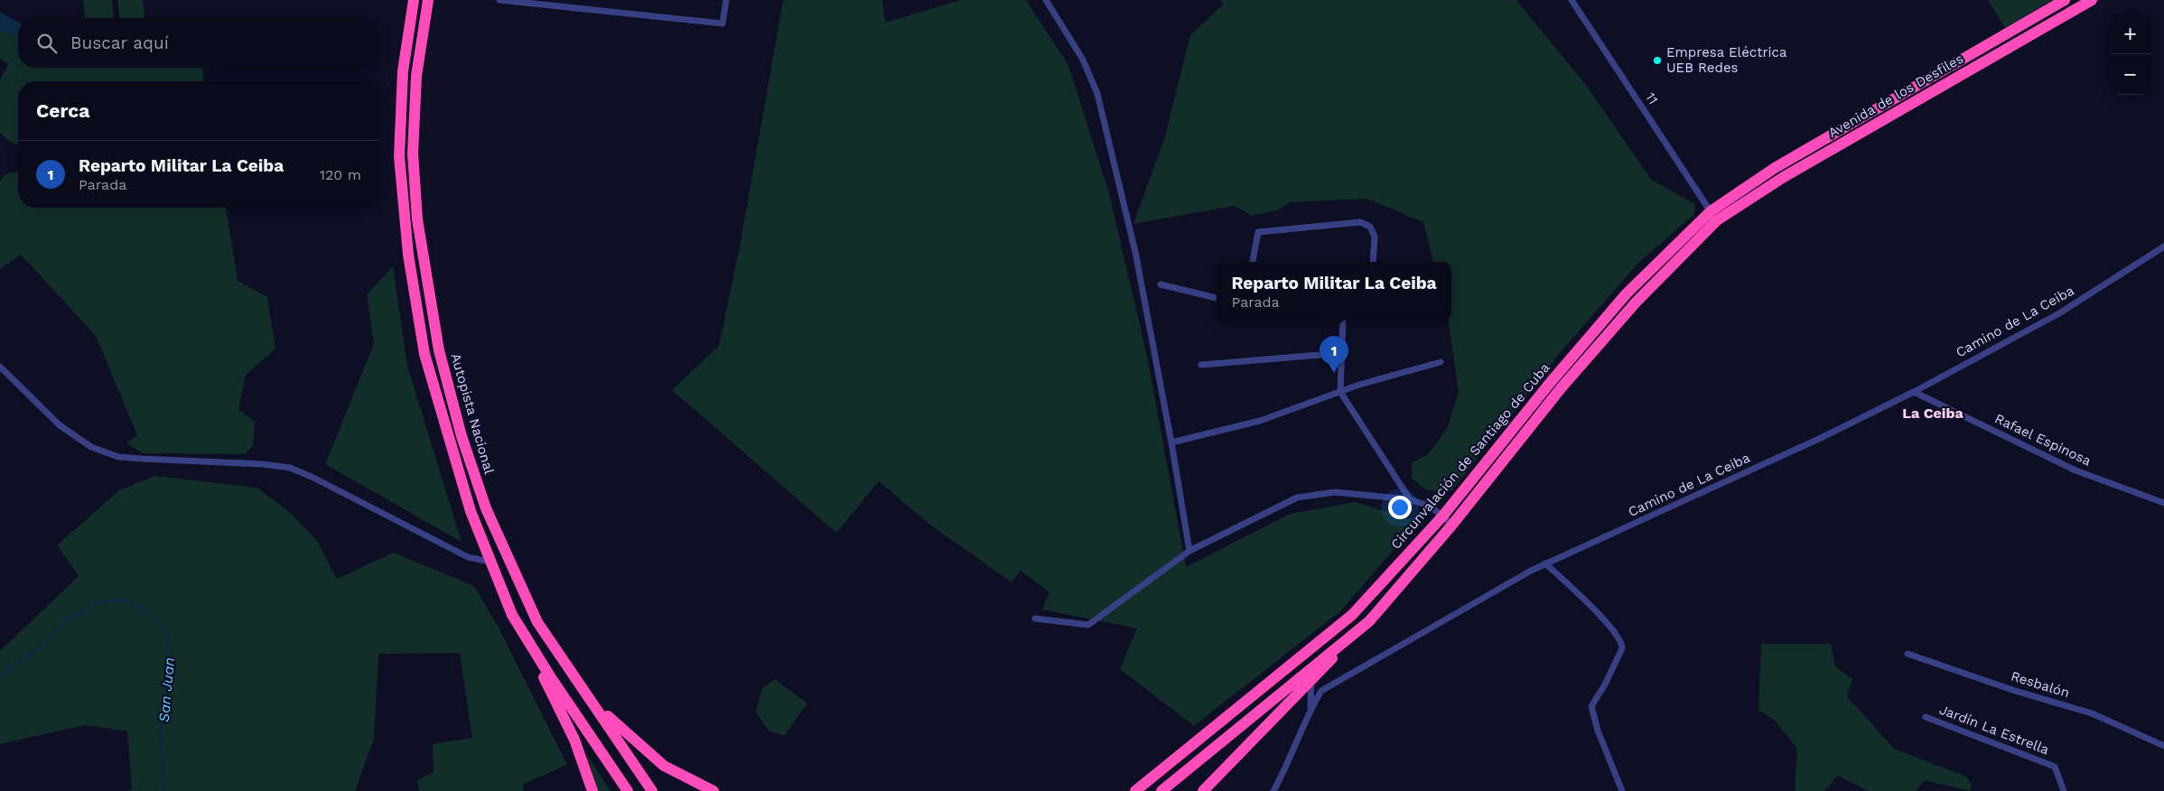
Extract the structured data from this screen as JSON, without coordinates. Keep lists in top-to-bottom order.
{
  "streets": {
    "highway": ["Avenida de los Desfiles", "Autopista Nacional", "Circunvalación de Santiago de Cuba"],
    "street": [
      "11",
      "Camino de La Ceiba",
      "Rafael Espinosa",
      "Resbalón",
      "Jardín La Estrella"
    ]
  },
  "crossings": [
    ["Avenida de los Desfiles", "11"],
    ["Avenida de los Desfiles", "Circunvalación de Santiago de Cuba"],
    ["11", "Circunvalación de Santiago de Cuba"],
    ["Camino de La Ceiba", "Rafael Espinosa"]
  ],
  "districts": ["La Ceiba"],
  "water": ["San Juan"],
  "places": ["Empresa Eléctrica UEB Redes"],
  "page": {
    "map_buttons": ["+", "−"],
    "search": "Buscar aquí",
    "heading": "Cerca",
    "list": [
      {
        "mark": "1",
        "name": "Reparto Militar La Ceiba",
        "note": "Parada",
        "value": "120 m"
      }
    ],
    "popup": ["Reparto Militar La Ceiba", "Parada"],
    "pins": "1"
  }
}
